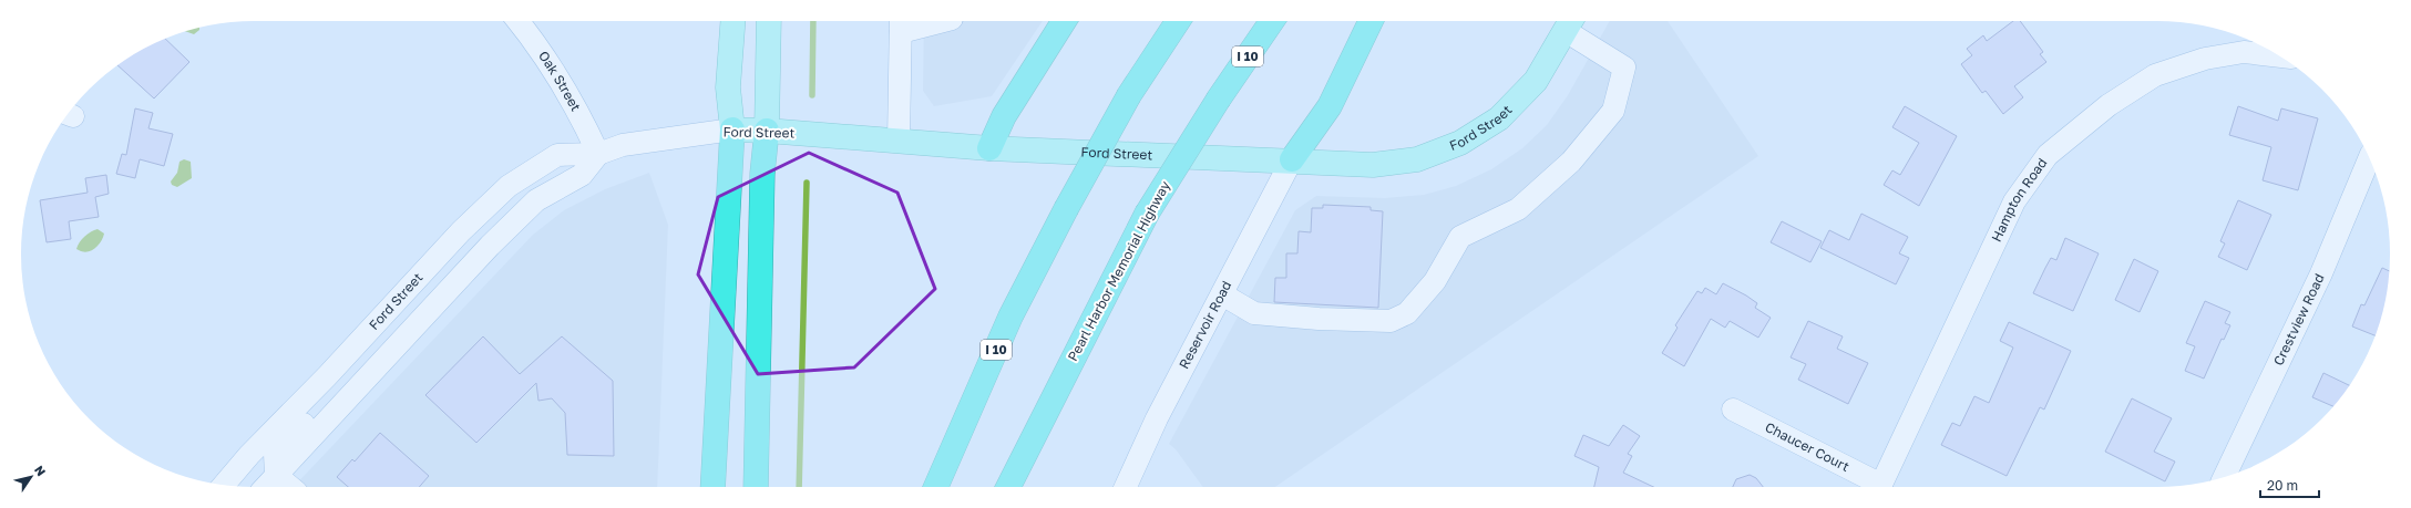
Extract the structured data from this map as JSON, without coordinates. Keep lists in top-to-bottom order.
{
  "streets": {
    "highway": ["I 10", "Pearl Harbor Memorial Highway"],
    "main road": ["Ford Street"],
    "street": [
      "Oak Street",
      "Hampton Road",
      "Crestview Road",
      "Reservoir Road",
      "Chaucer Court"
    ]
  },
  "crossings": [
    ["Oak Street", "Ford Street"],
    ["Ford Street", "Reservoir Road"]
  ],
  "scale_bar": "20 m",
  "north": "top right"
}
